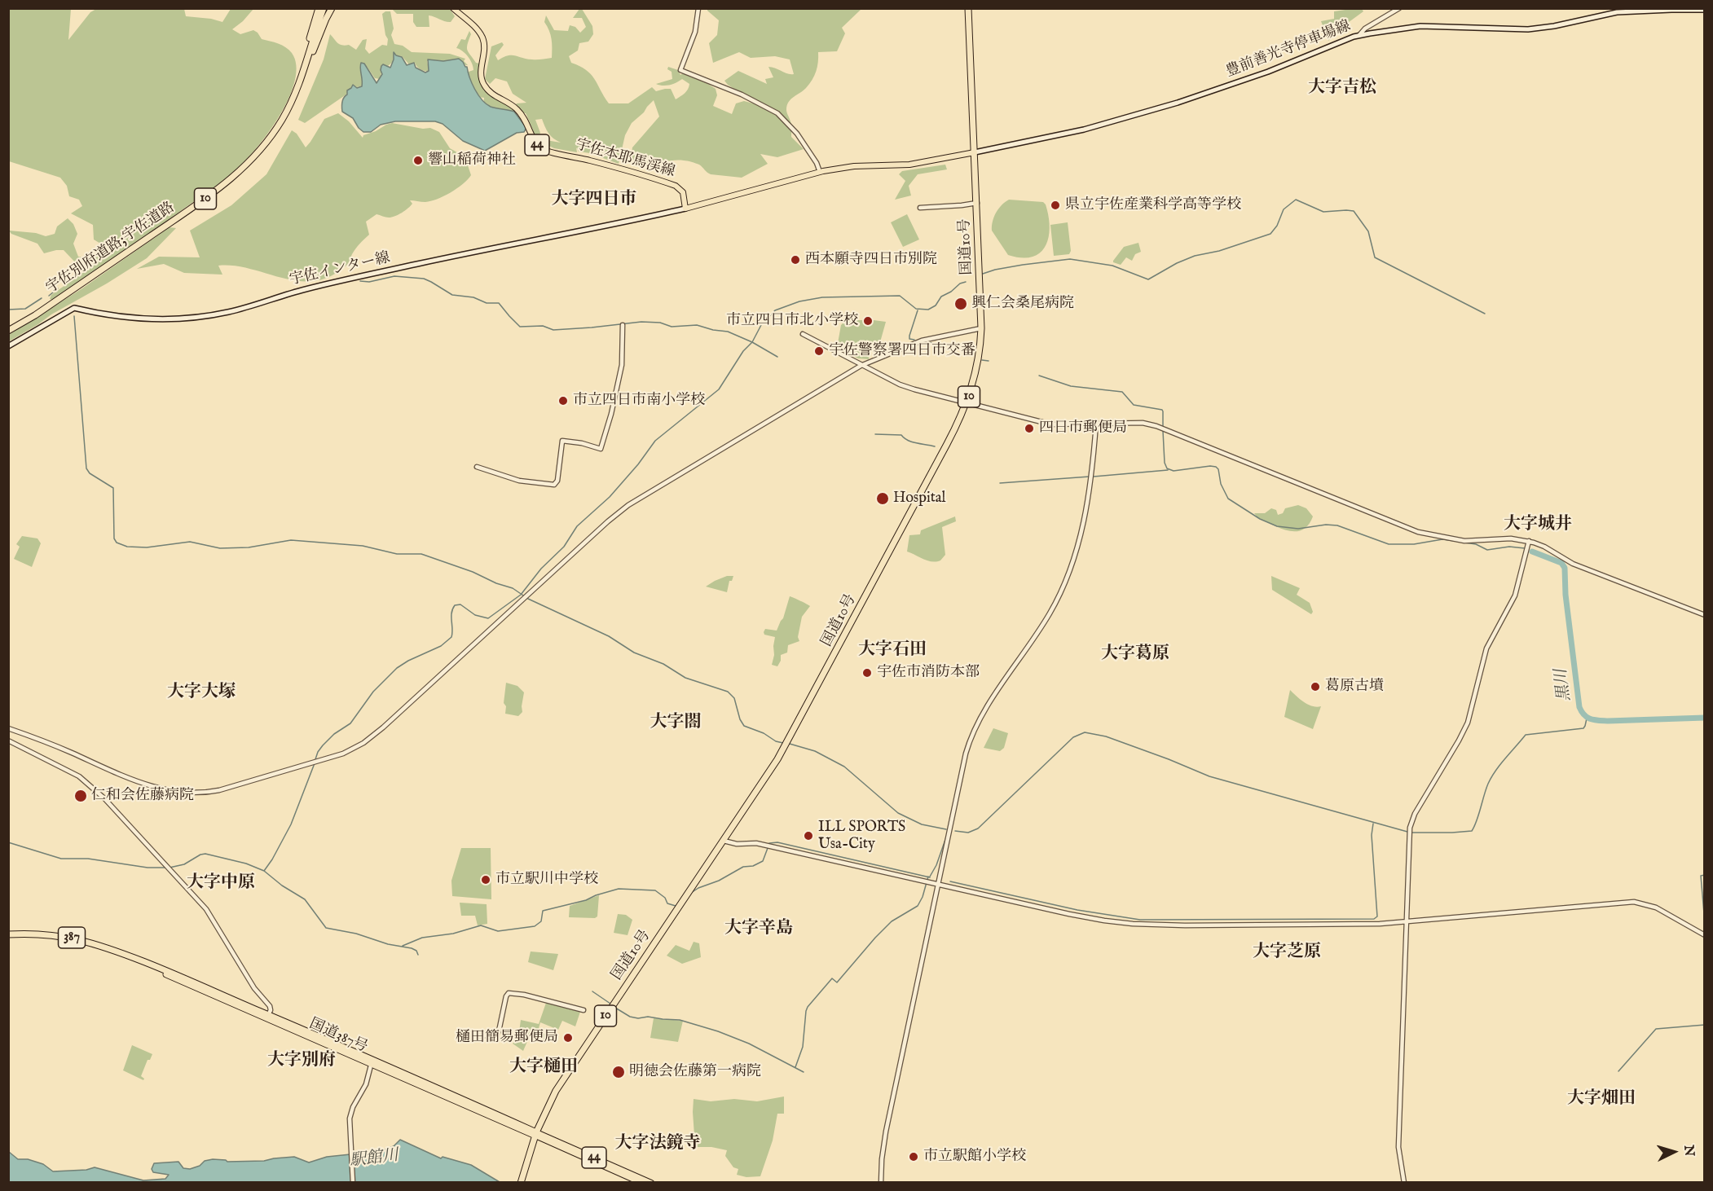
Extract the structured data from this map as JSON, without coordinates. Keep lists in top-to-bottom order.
{
  "streets": {
    "highway": [
      "10",
      "国道10号",
      "宇佐別府道路;宇佐道路",
      "387",
      "国道387号"
    ],
    "main road": [
      "豊前善光寺停車場線",
      "44",
      "宇佐本耶馬渓線",
      "宇佐インター線"
    ]
  },
  "crossings": [
    ["豊前善光寺停車場線", "国道10号"],
    ["44", "国道10号"],
    ["44", "国道387号"],
    ["宇佐本耶馬渓線", "宇佐インター線"],
    ["国道10号", "国道387号"]
  ],
  "districts": [
    "大字吉松",
    "大字四日市",
    "大字城井",
    "大字石田",
    "大字葛原",
    "大字大塚",
    "大字閤",
    "大字中原",
    "大字辛島",
    "大字芝原",
    "大字別府",
    "大字樋田",
    "大字畑田",
    "大字法鏡寺"
  ],
  "water": ["黒川", "駅館川"],
  "places": [
    "響山稲荷神社",
    "県立宇佐産業科学高等学校",
    "西本願寺四日市別院",
    "興仁会桑尾病院",
    "市立四日市北小学校",
    "宇佐警察署四日市交番",
    "市立四日市南小学校",
    "四日市郵便局",
    "Hospital",
    "宇佐市消防本部",
    "葛原古墳",
    "仁和会佐藤病院",
    "ILL SPORTS Usa-City",
    "市立駅川中学校",
    "樋田簡易郵便局",
    "明徳会佐藤第一病院",
    "市立駅館小学校"
  ],
  "north": "right"
}
